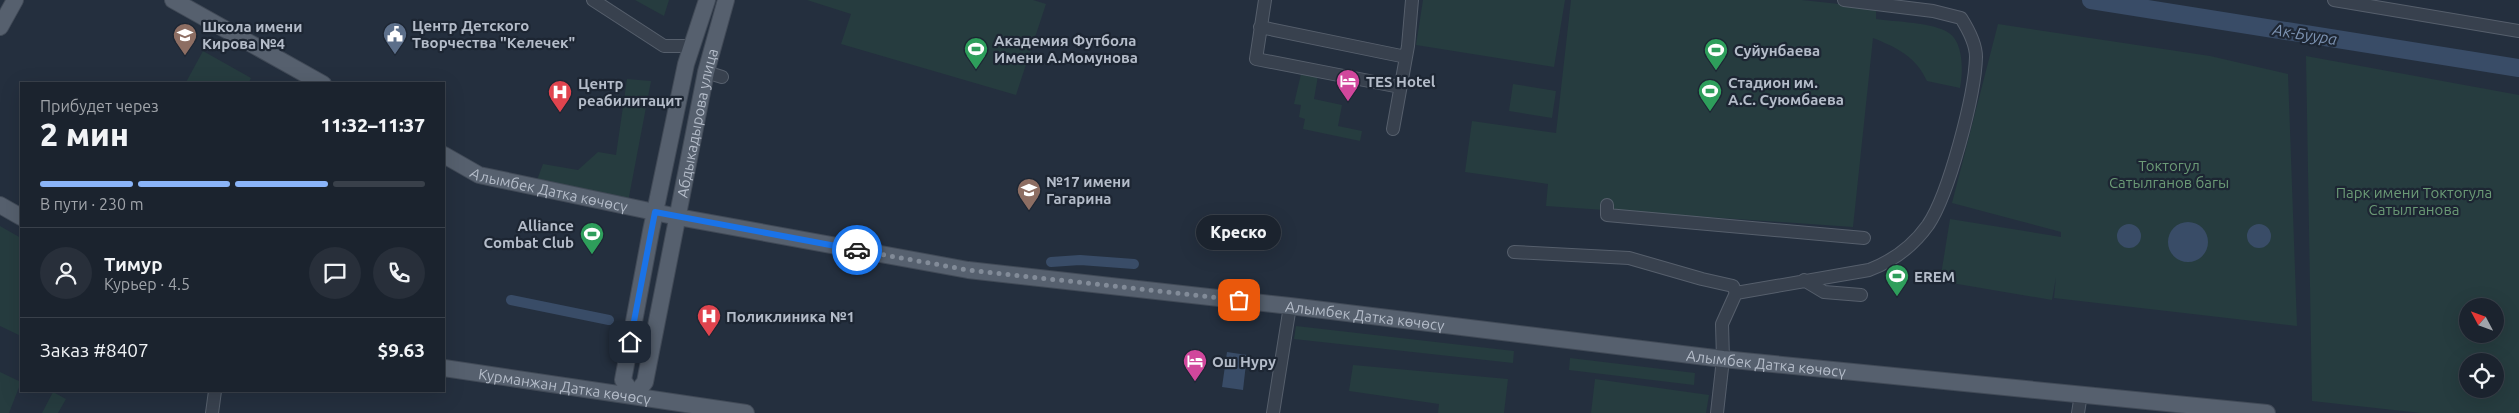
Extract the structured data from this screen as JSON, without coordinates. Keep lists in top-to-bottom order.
{
  "streets": {
    "main road": ["Абдыкадырова улица", "Алымбек Датка көчөсү", "Курманжан Датка көчөсү"]
  },
  "crossings": [
    ["Абдыкадырова улица", "Алымбек Датка көчөсү"],
    ["Абдыкадырова улица", "Курманжан Датка көчөсү"]
  ],
  "water": ["Ак-Буура"],
  "parks": ["Токтогул Сатылганов багы", "Парк имени Токтогула Сатылганова"],
  "places": {
    "public building": ["Центр Детского Творчества \"Келечек\""],
    "school or university": ["Школа имени Кирова №4", "№17 имени Гагарина"],
    "sports": [
      "Академия Футбола Имени А.Момунова",
      "Суйунбаева",
      "Стадион им. А.С. Суюмбаева",
      "Alliance Combat Club",
      "EREM"
    ],
    "hotel": ["TES Hotel", "Ош Нуру"],
    "hospital": ["Центр реабилитацит", "Поликлиника №1"],
    "other": ["Креско"]
  },
  "north": "top left",
  "page": {
    "heading": ["2 мин", "Прибудет через", "11:32–11:37"],
    "panel": [
      "Тимур",
      "Курьер · 4.5",
      "Заказ #8407",
      "$9.63"
    ],
    "bar": "В пути · 230 m",
    "bubble": "Креско"
  }
}
